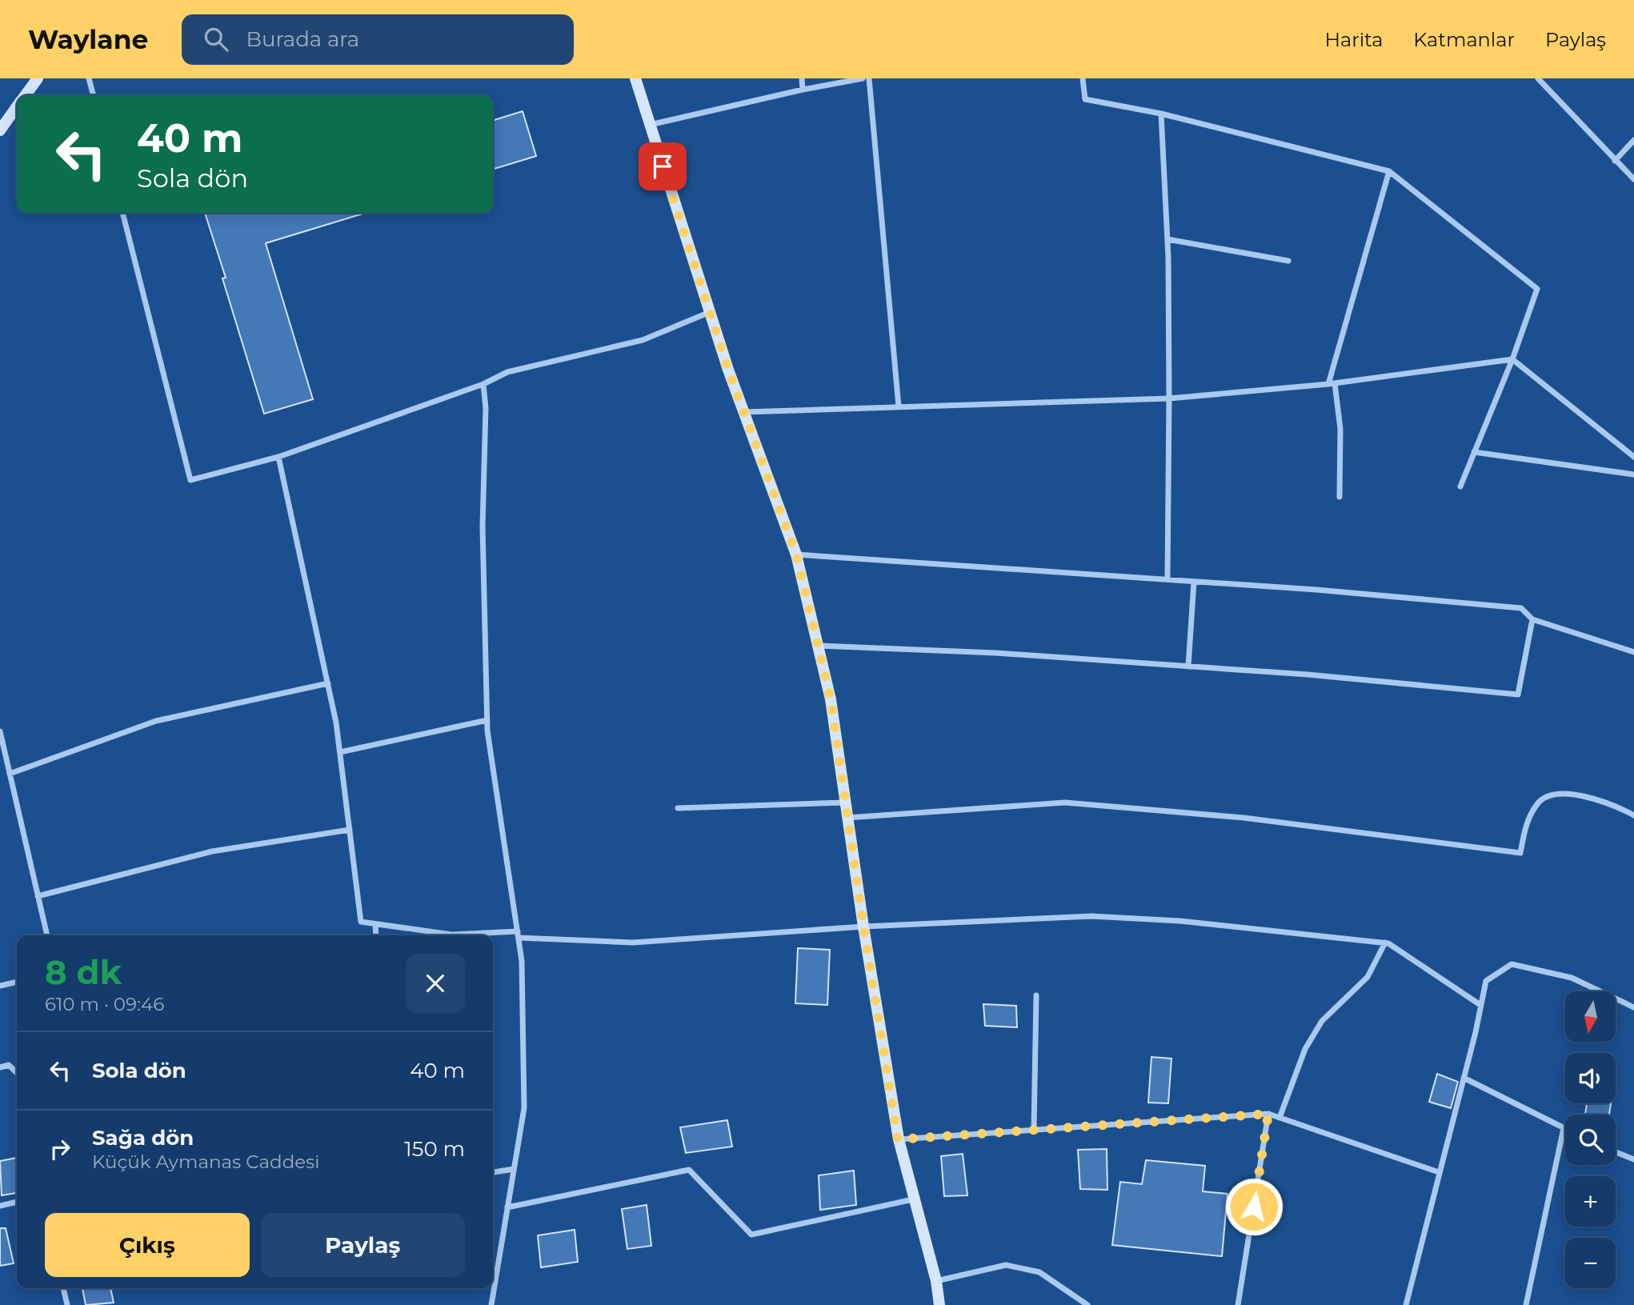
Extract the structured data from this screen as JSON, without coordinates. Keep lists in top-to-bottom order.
{
  "north": "bottom",
  "page": {
    "header": "Waylane",
    "search": "Burada ara",
    "nav": ["Harita", "Katmanlar", "Paylaş"],
    "turn": ["40 m", "Sola dön"],
    "heading": ["8 dk", "610 m · 09:46"],
    "map_buttons": ["+", "−"],
    "list": [
      {
        "name": "Sola dön",
        "value": "40 m"
      },
      {
        "name": "Sağa dön",
        "note": "Küçük Aymanas Caddesi",
        "value": "150 m"
      }
    ],
    "buttons": ["Çıkış", "Paylaş"]
  }
}
